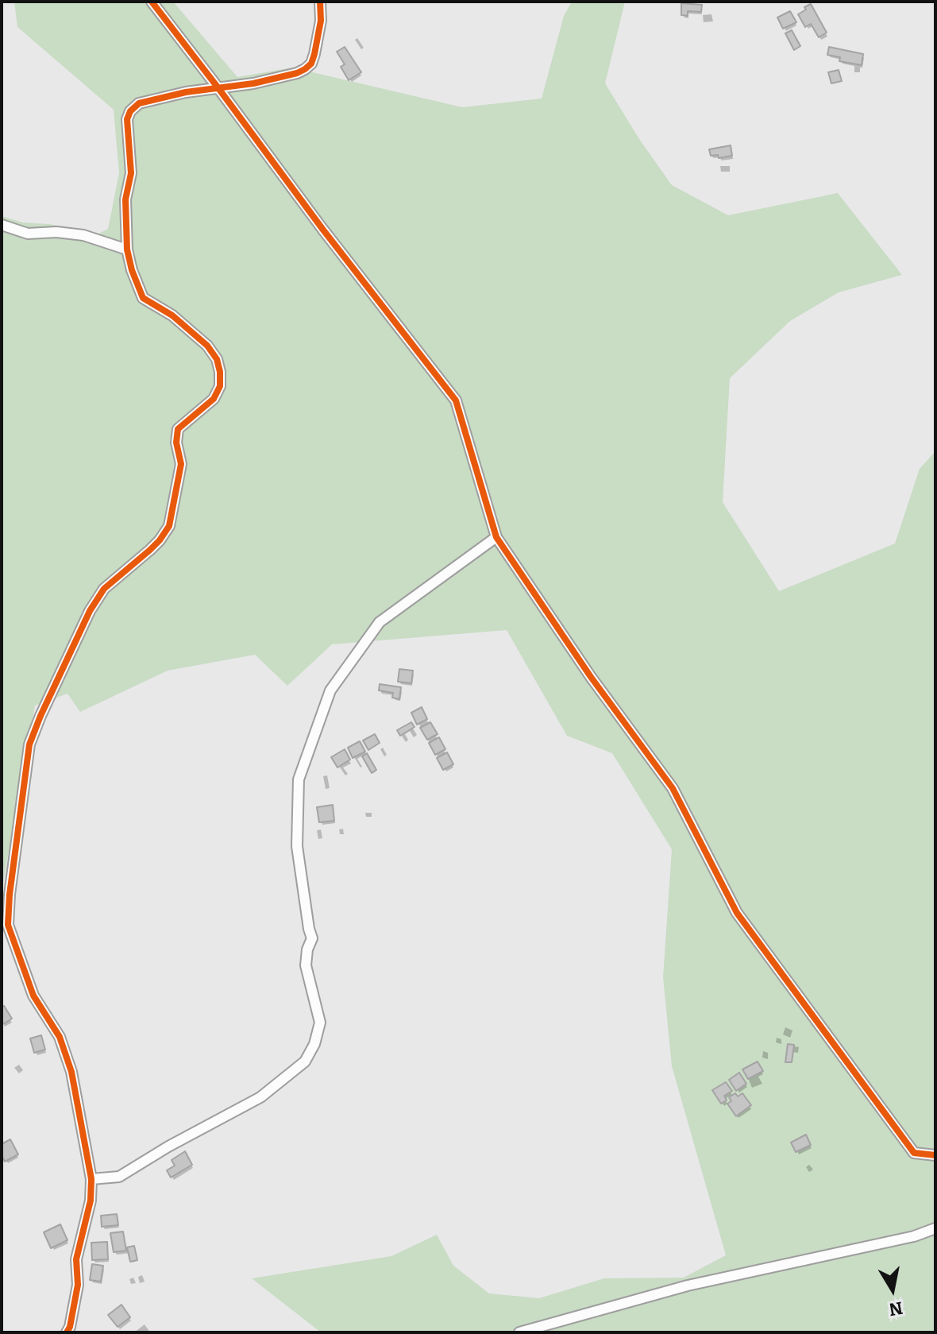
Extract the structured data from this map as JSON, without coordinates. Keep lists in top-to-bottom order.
{
  "north": "bottom"
}
